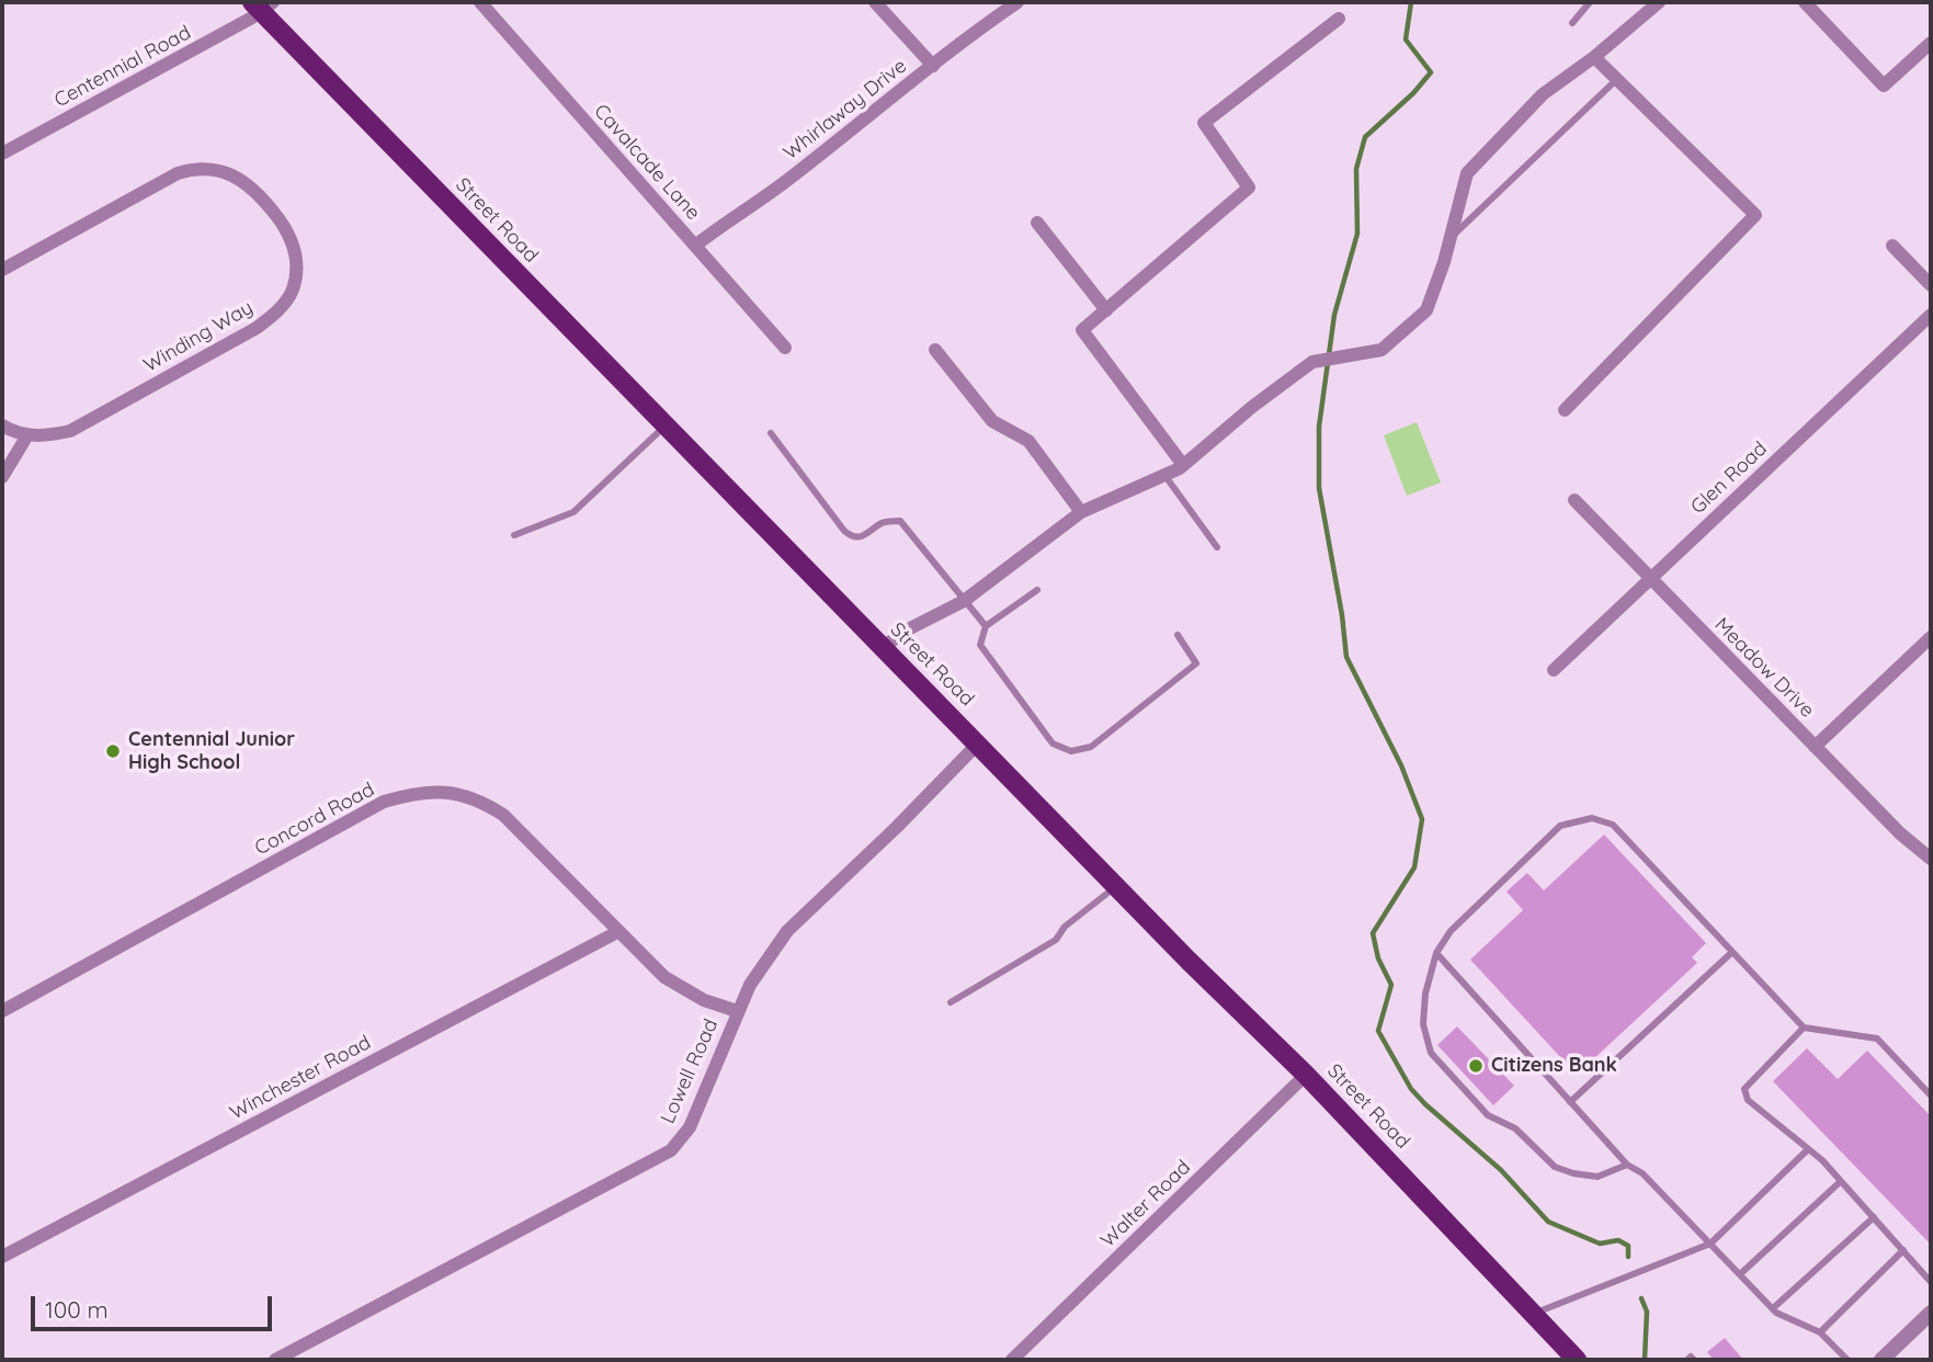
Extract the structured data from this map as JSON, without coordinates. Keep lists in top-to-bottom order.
{
  "streets": {
    "main road": ["Street Road"],
    "street": [
      "Centennial Road",
      "Whirlaway Drive",
      "Cavalcade Lane",
      "Winding Way",
      "Glen Road",
      "Meadow Drive",
      "Concord Road",
      "Lowell Road",
      "Winchester Road",
      "Walter Road"
    ]
  },
  "crossings": [
    ["Centennial Road", "Street Road"],
    ["Whirlaway Drive", "Cavalcade Lane"],
    ["Street Road", "Lowell Road"],
    ["Street Road", "Walter Road"],
    ["Glen Road", "Meadow Drive"],
    ["Concord Road", "Lowell Road"],
    ["Concord Road", "Winchester Road"]
  ],
  "places": ["Centennial Junior High School", "Citizens Bank"],
  "scale_bar": "100 m"
}
